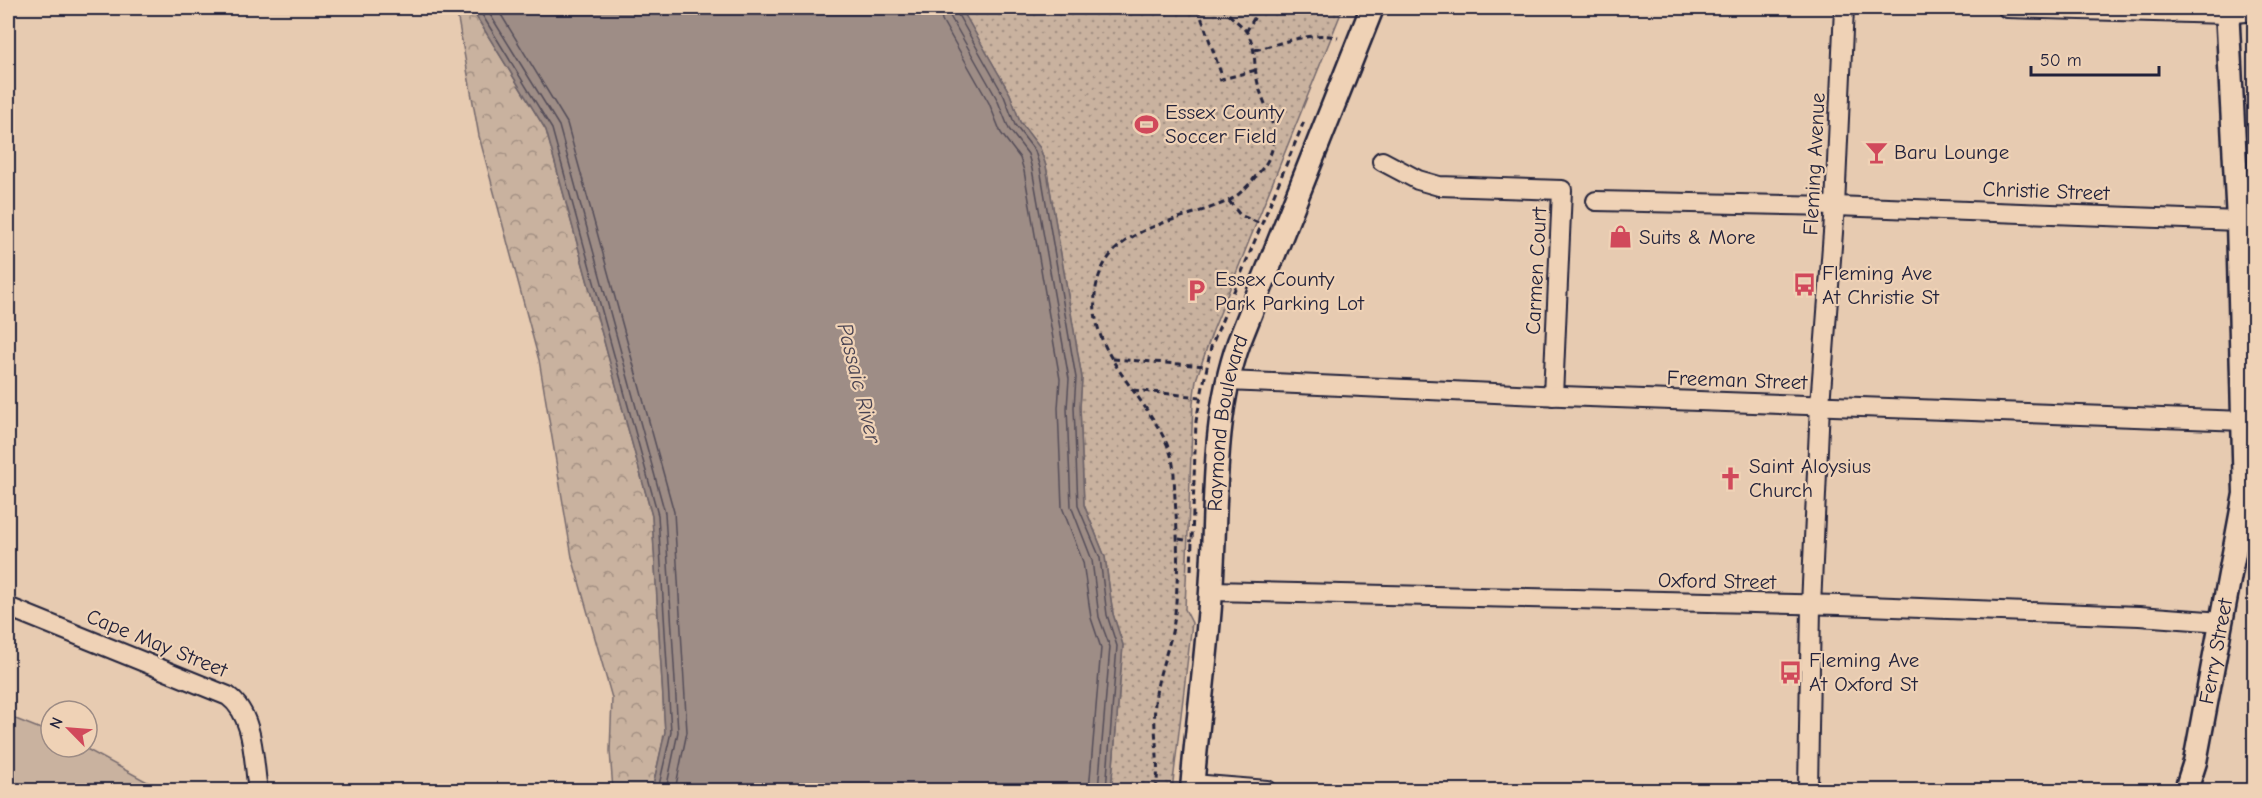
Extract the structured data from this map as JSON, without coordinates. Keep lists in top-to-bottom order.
{
  "streets": {
    "main road": ["Raymond Boulevard", "Ferry Street"],
    "street": [
      "Fleming Avenue",
      "Christie Street",
      "Carmen Court",
      "Freeman Street",
      "Oxford Street",
      "Cape May Street"
    ]
  },
  "crossings": [
    ["Fleming Avenue", "Christie Street"],
    ["Fleming Avenue", "Freeman Street"],
    ["Fleming Avenue", "Oxford Street"],
    ["Christie Street", "Ferry Street"],
    ["Carmen Court", "Freeman Street"],
    ["Freeman Street", "Raymond Boulevard"],
    ["Freeman Street", "Ferry Street"],
    ["Raymond Boulevard", "Oxford Street"],
    ["Oxford Street", "Ferry Street"]
  ],
  "water": ["Passaic River"],
  "places": {
    "sports": ["Essex County Soccer Field"],
    "bar": ["Baru Lounge"],
    "shop": ["Suits & More"],
    "bus stop": ["Fleming Ave At Christie St", "Fleming Ave At Oxford St"],
    "parking": ["Essex County Park Parking Lot"],
    "church": ["Saint Aloysius Church"]
  },
  "scale_bar": "50 m",
  "north": "top left"
}
